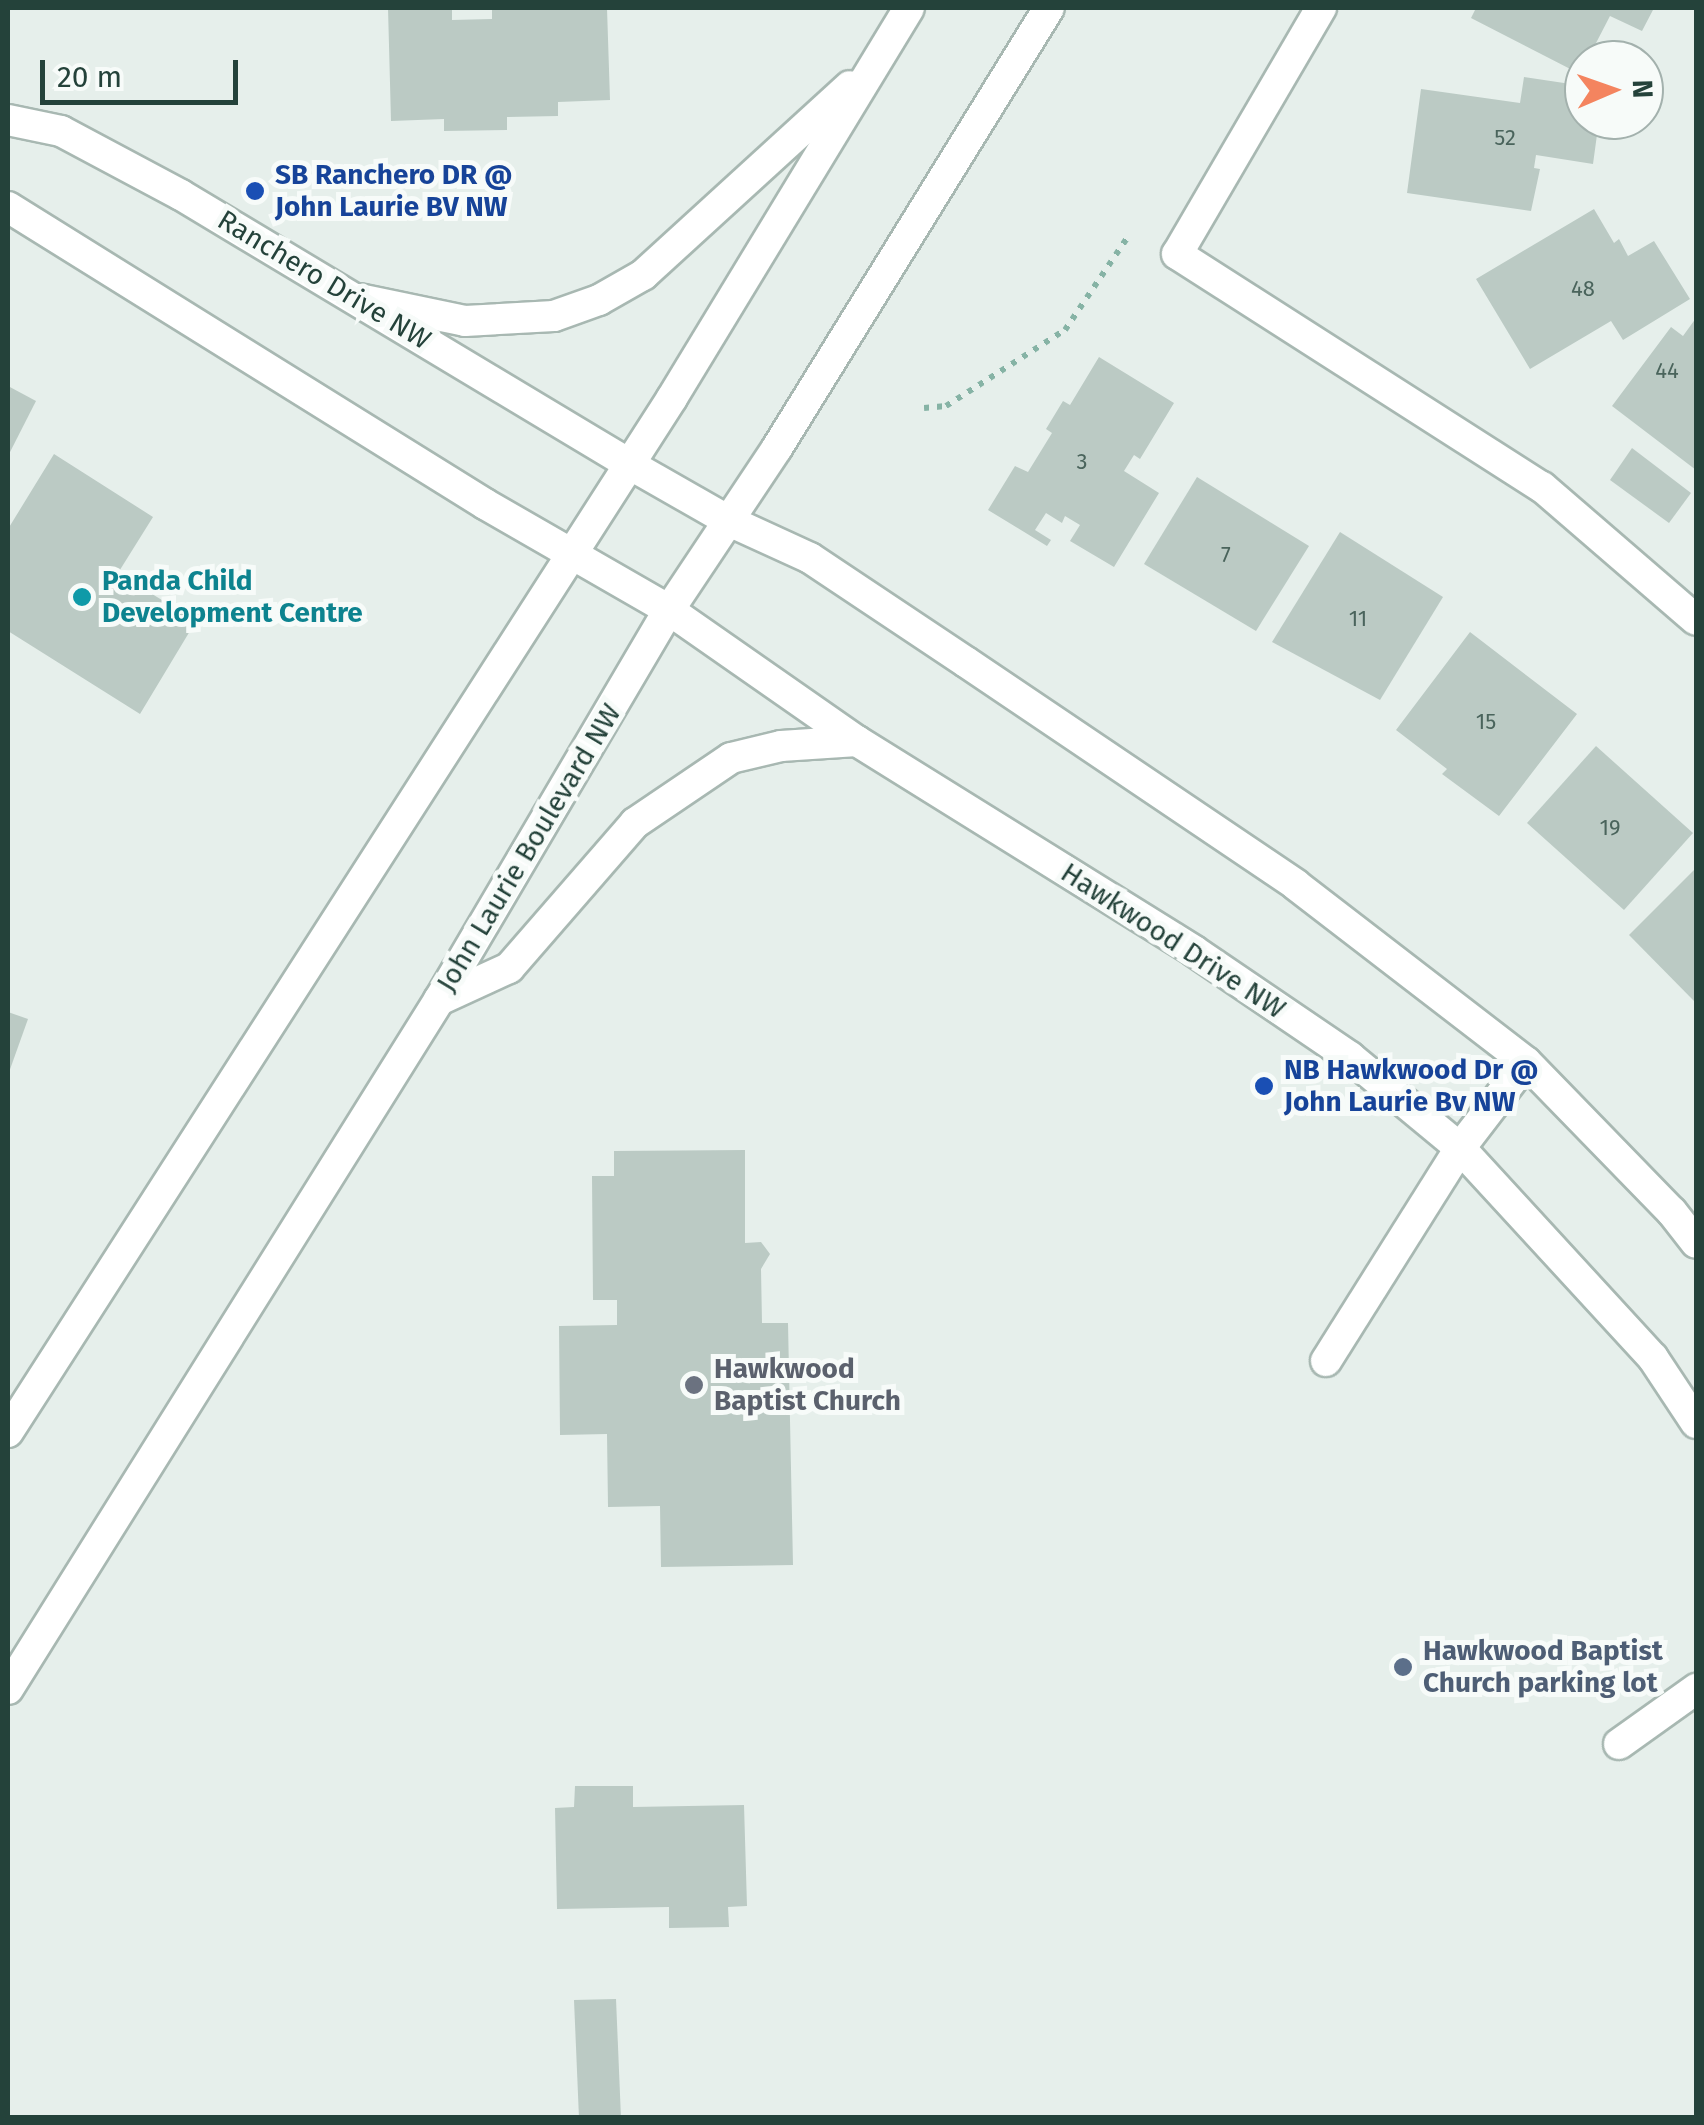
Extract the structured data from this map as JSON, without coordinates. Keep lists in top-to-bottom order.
{
  "streets": {
    "main road": ["Ranchero Drive NW", "John Laurie Boulevard NW", "Hawkwood Drive NW"]
  },
  "crossings": [
    ["John Laurie Boulevard NW", "Hawkwood Drive NW"]
  ],
  "places": [
    "SB Ranchero DR @ John Laurie BV NW",
    "Panda Child Development Centre",
    "NB Hawkwood Dr @ John Laurie Bv NW",
    "Hawkwood Baptist Church",
    "Hawkwood Baptist Church parking lot"
  ],
  "house_numbers": [
    "52",
    "48",
    "44",
    "3",
    "7",
    "11",
    "15",
    "19"
  ],
  "scale_bar": "20 m",
  "north": "right"
}
